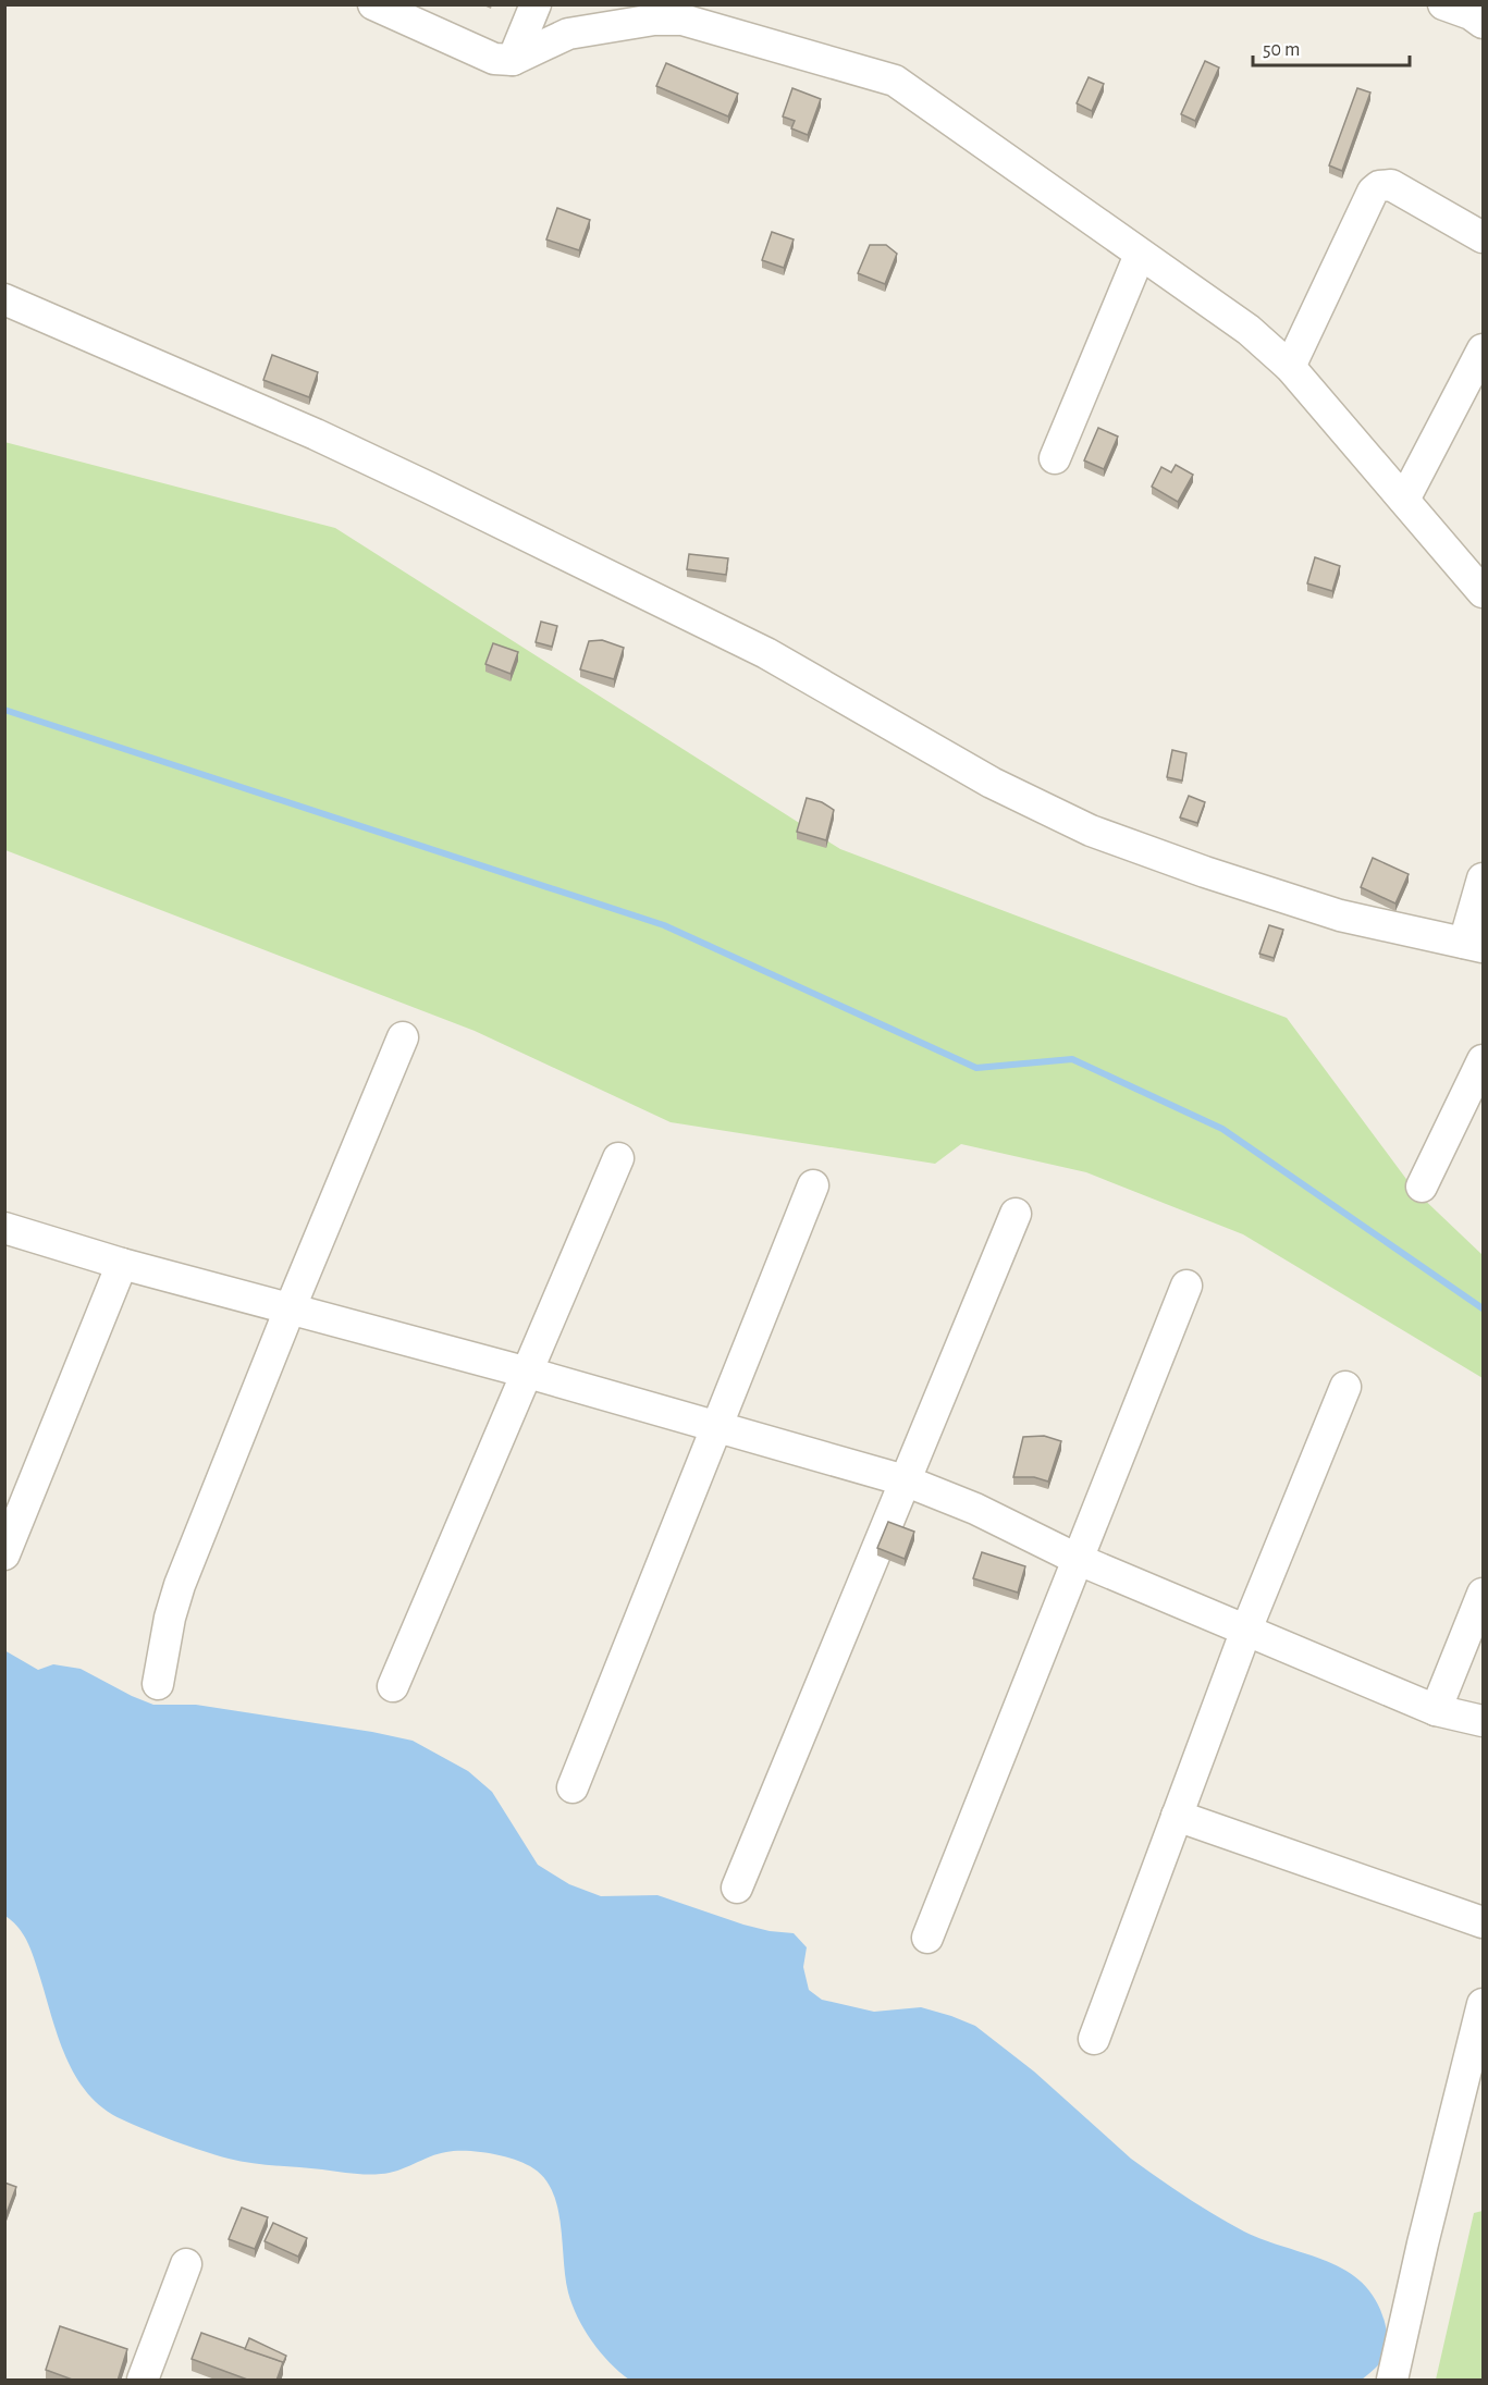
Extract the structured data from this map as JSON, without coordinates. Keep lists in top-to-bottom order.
{
  "scale_bar": "50 m"
}
